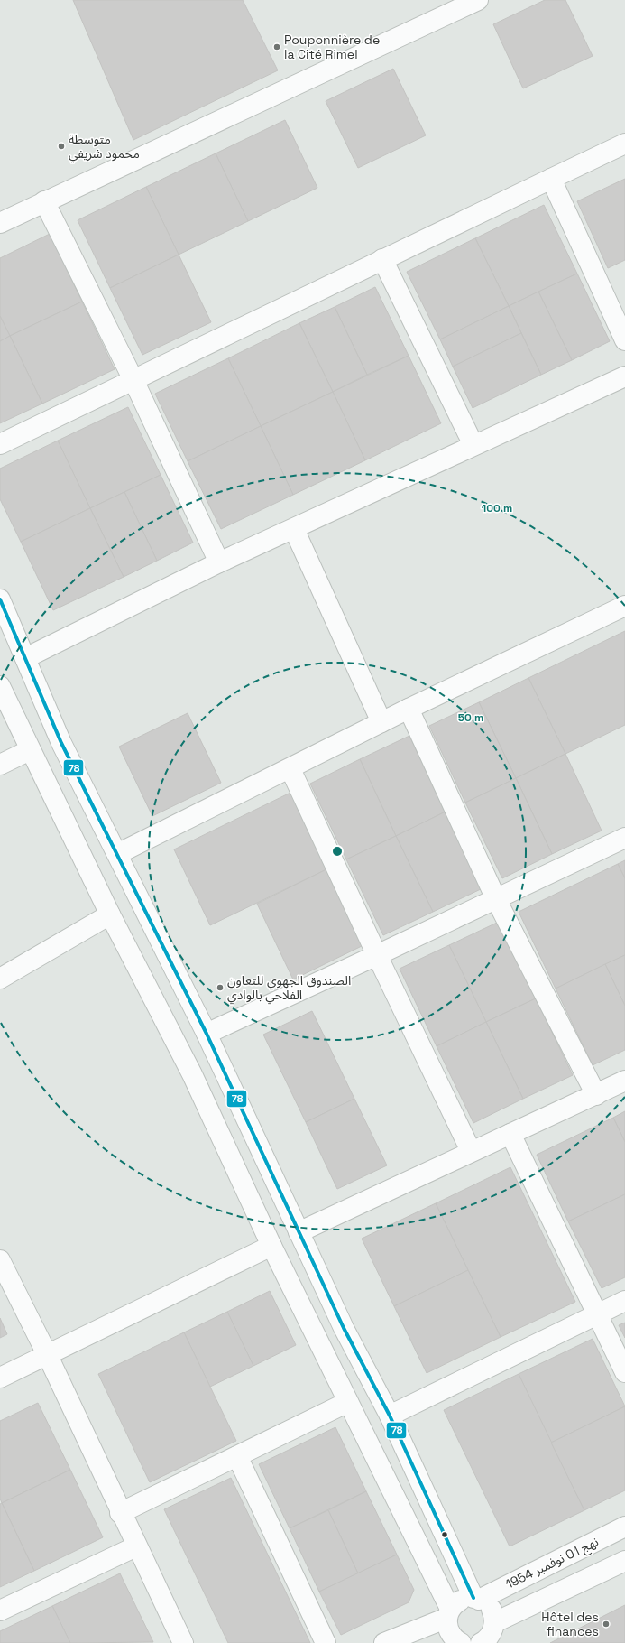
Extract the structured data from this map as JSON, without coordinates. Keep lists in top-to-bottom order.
{
  "streets": {
    "street": ["نهج 01 نوفمبر 1954"]
  },
  "places": [
    "Pouponnière de la Cité Rimel",
    "متوسطة محمود شريفي",
    "الصندوق الجهوي للتعاون الفلاحي بالوادي",
    "Hôtel des finances"
  ],
  "lines": ["transit line 78"],
  "rings": ["100 m", "50 m"]
}
